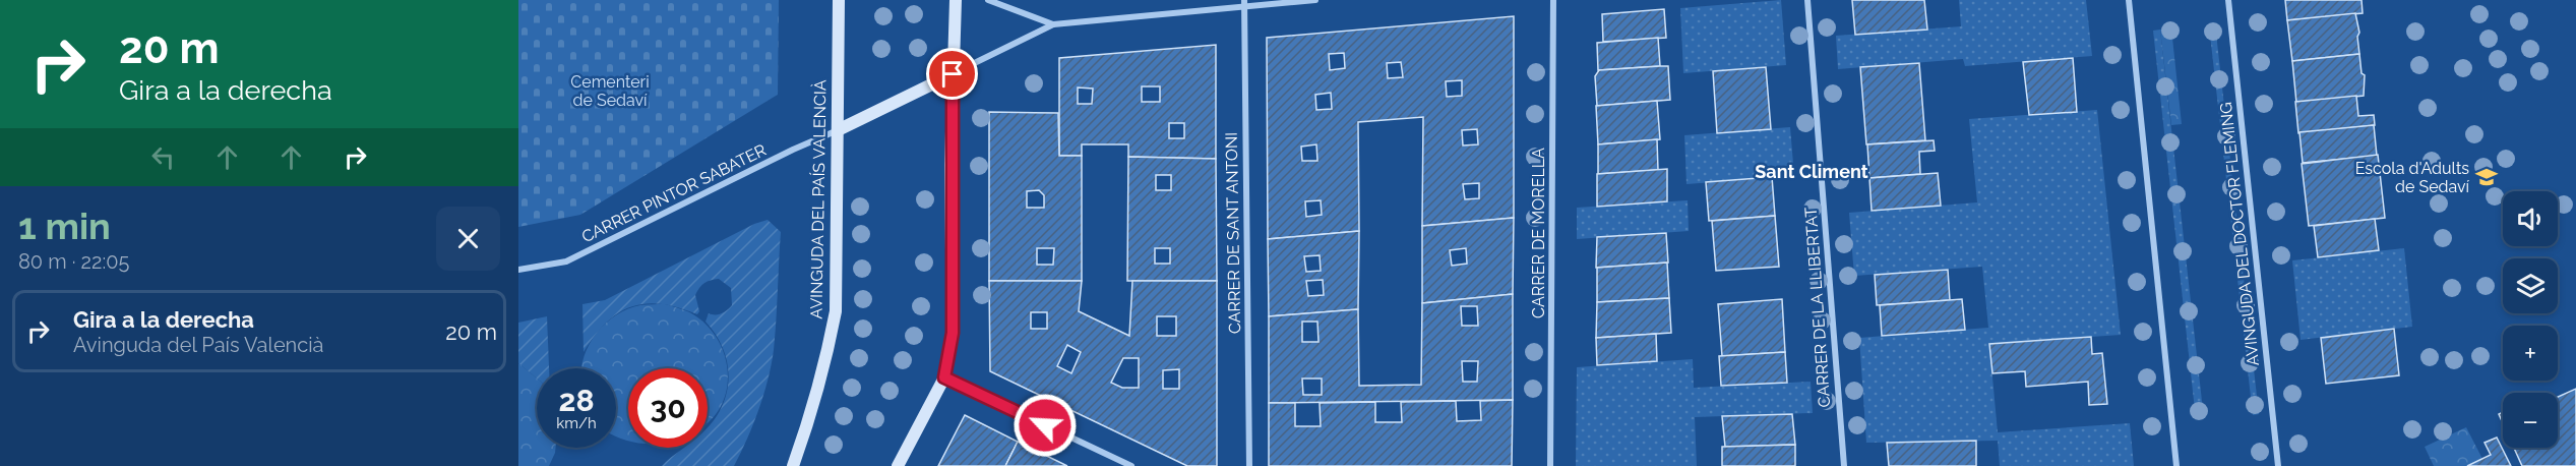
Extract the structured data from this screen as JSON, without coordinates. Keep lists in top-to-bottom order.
{
  "streets": {
    "street": [
      "CARRER PINTOR SABATER",
      "AVINGUDA DEL PAÍS VALENCIÀ",
      "CARRER DE SANT ANTONI",
      "CARRER DE MORELLA",
      "AVINGUDA DEL DOCTOR FLEMING",
      "CARRER DE LA LLIBERTAT"
    ]
  },
  "crossings": [
    ["CARRER PINTOR SABATER", "AVINGUDA DEL PAÍS VALENCIÀ"]
  ],
  "districts": ["Sant Climent"],
  "parks": ["Cementeri de Sedaví"],
  "places": {
    "school or university": ["Escola d'Adults de Sedaví"]
  },
  "page": {
    "turn": ["20 m", "Gira a la derecha"],
    "heading": ["1 min", "80 m · 22:05"],
    "map_buttons": ["+", "−"],
    "list": [
      {
        "name": "Gira a la derecha",
        "note": "Avinguda del País Valencià",
        "value": "20 m"
      }
    ],
    "speed": "28 km/h",
    "limit": "30"
  }
}
